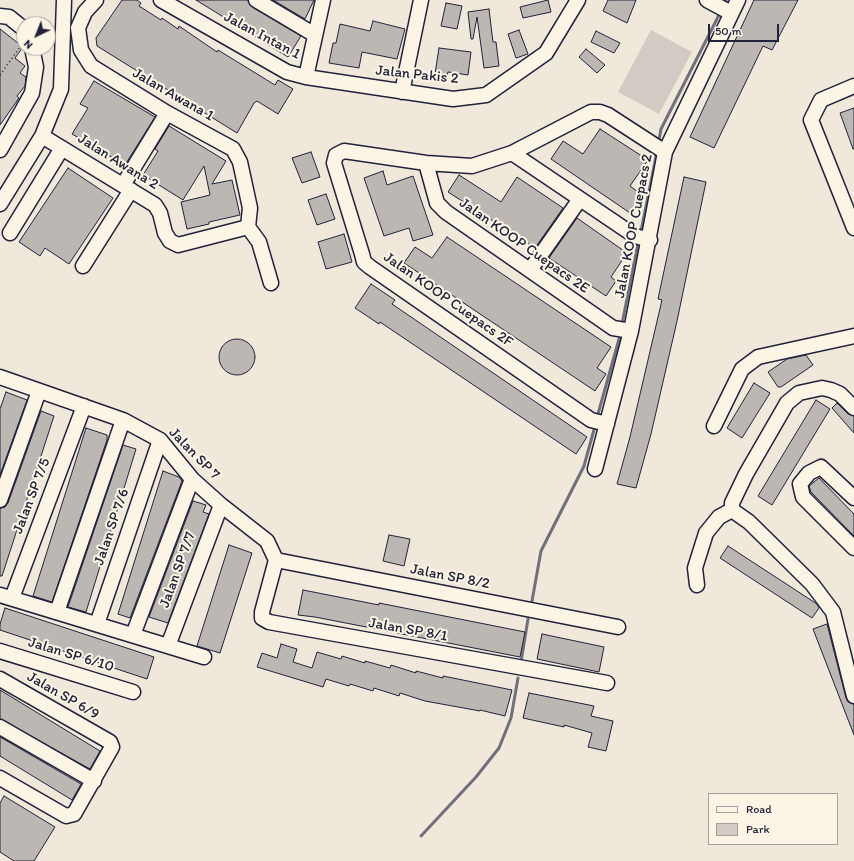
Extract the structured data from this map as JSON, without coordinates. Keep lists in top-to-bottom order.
{
  "streets": {
    "street": [
      "Jalan Intan 1",
      "Jalan Pakis 2",
      "Jalan Awana 1",
      "Jalan Awana 2",
      "Jalan KOOP Cuepacs 2",
      "Jalan KOOP Cuepacs 2E",
      "Jalan KOOP Cuepacs 2F",
      "Jalan SP 7",
      "Jalan SP 7/5",
      "Jalan SP 7/6",
      "Jalan SP 7/7",
      "Jalan SP 8/2",
      "Jalan SP 8/1",
      "Jalan SP 6/10",
      "Jalan SP 6/9"
    ]
  },
  "crossings": [
    ["Jalan Intan 1", "Jalan Pakis 2"],
    ["Jalan Awana 1", "Jalan Awana 2"],
    ["Jalan KOOP Cuepacs 2", "Jalan KOOP Cuepacs 2E"],
    ["Jalan KOOP Cuepacs 2", "Jalan KOOP Cuepacs 2F"],
    ["Jalan KOOP Cuepacs 2E", "Jalan KOOP Cuepacs 2F"],
    ["Jalan SP 7", "Jalan SP 7/5"],
    ["Jalan SP 7", "Jalan SP 7/6"],
    ["Jalan SP 7", "Jalan SP 7/7"],
    ["Jalan SP 7", "Jalan SP 8/2"],
    ["Jalan SP 7", "Jalan SP 8/1"],
    ["Jalan SP 8/2", "Jalan SP 8/1"]
  ],
  "legend": ["Road", "Park"],
  "scale_bar": "50 m",
  "north": "bottom left"
}
